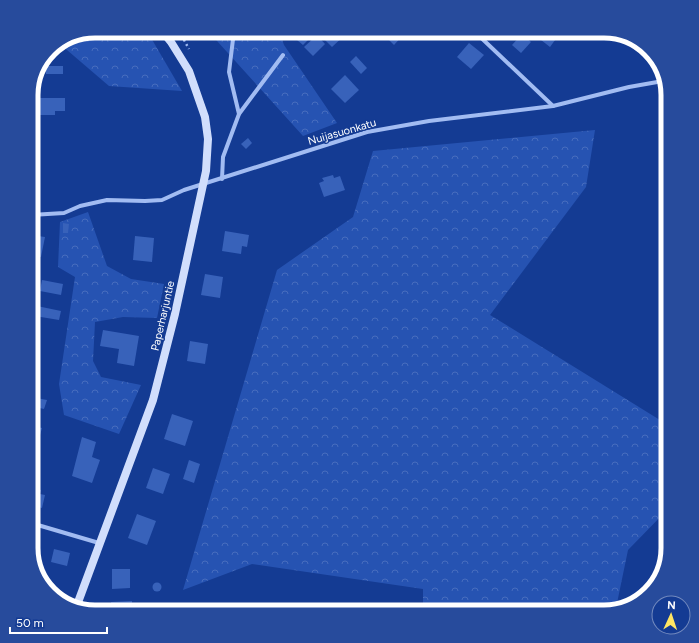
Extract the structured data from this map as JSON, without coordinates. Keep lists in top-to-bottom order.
{
  "streets": {
    "street": ["Nuijasuonkatu", "Paperharjuntie"]
  },
  "crossings": [
    ["Nuijasuonkatu", "Paperharjuntie"]
  ],
  "scale_bar": "50 m",
  "north": "top"
}
